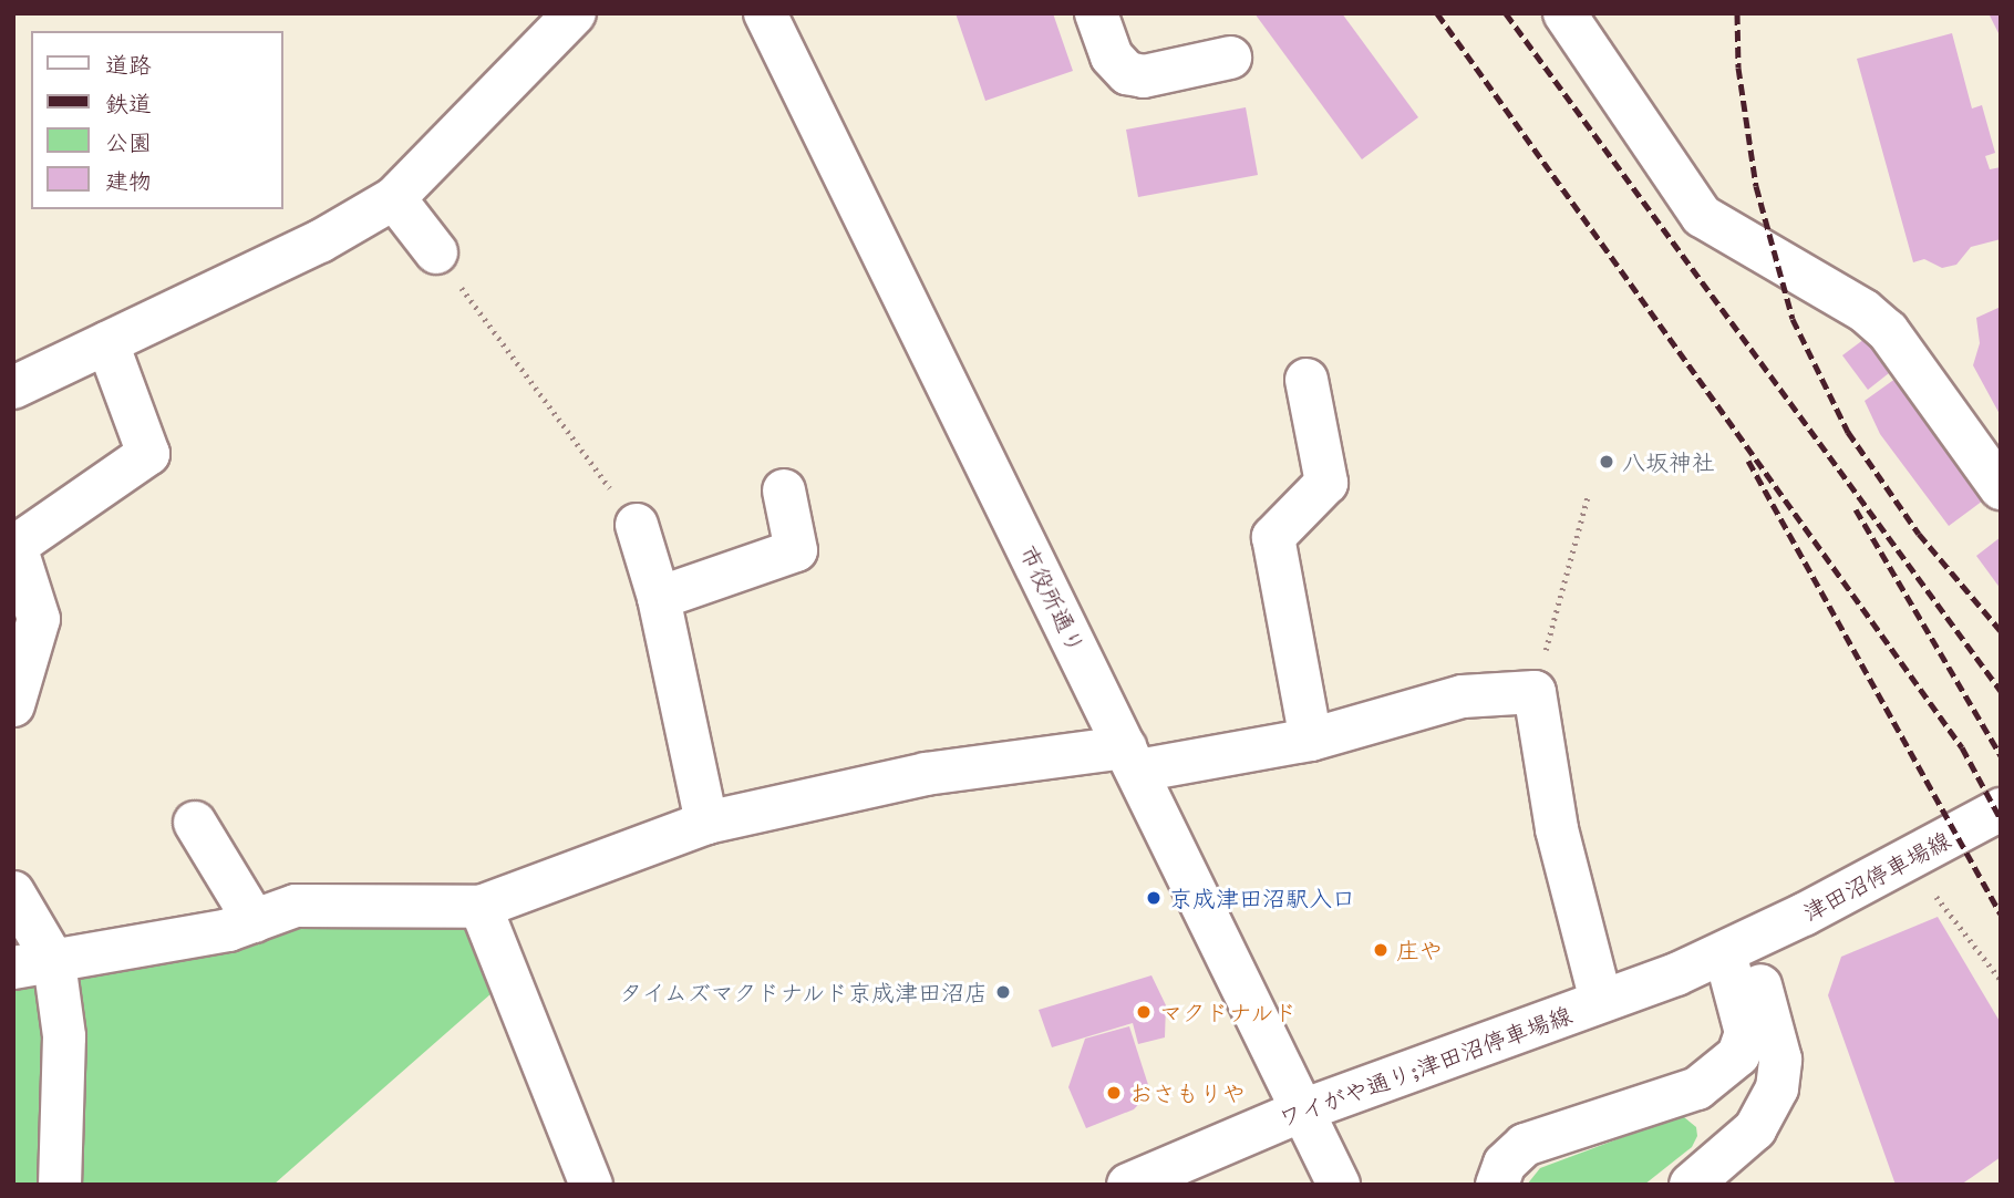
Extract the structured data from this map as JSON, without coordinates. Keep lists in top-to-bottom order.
{
  "streets": {
    "street": ["市役所通り", "津田沼停車場線", "ワイがや通り;津田沼停車場線"]
  },
  "crossings": [
    ["市役所通り", "ワイがや通り;津田沼停車場線"],
    ["津田沼停車場線", "ワイがや通り;津田沼停車場線"]
  ],
  "places": [
    "八坂神社",
    "京成津田沼駅入口",
    "庄や",
    "タイムズマクドナルド京成津田沼店",
    "マクドナルド",
    "おさもりや"
  ],
  "legend": [
    "道路",
    "鉄道",
    "公園",
    "建物"
  ]
}
